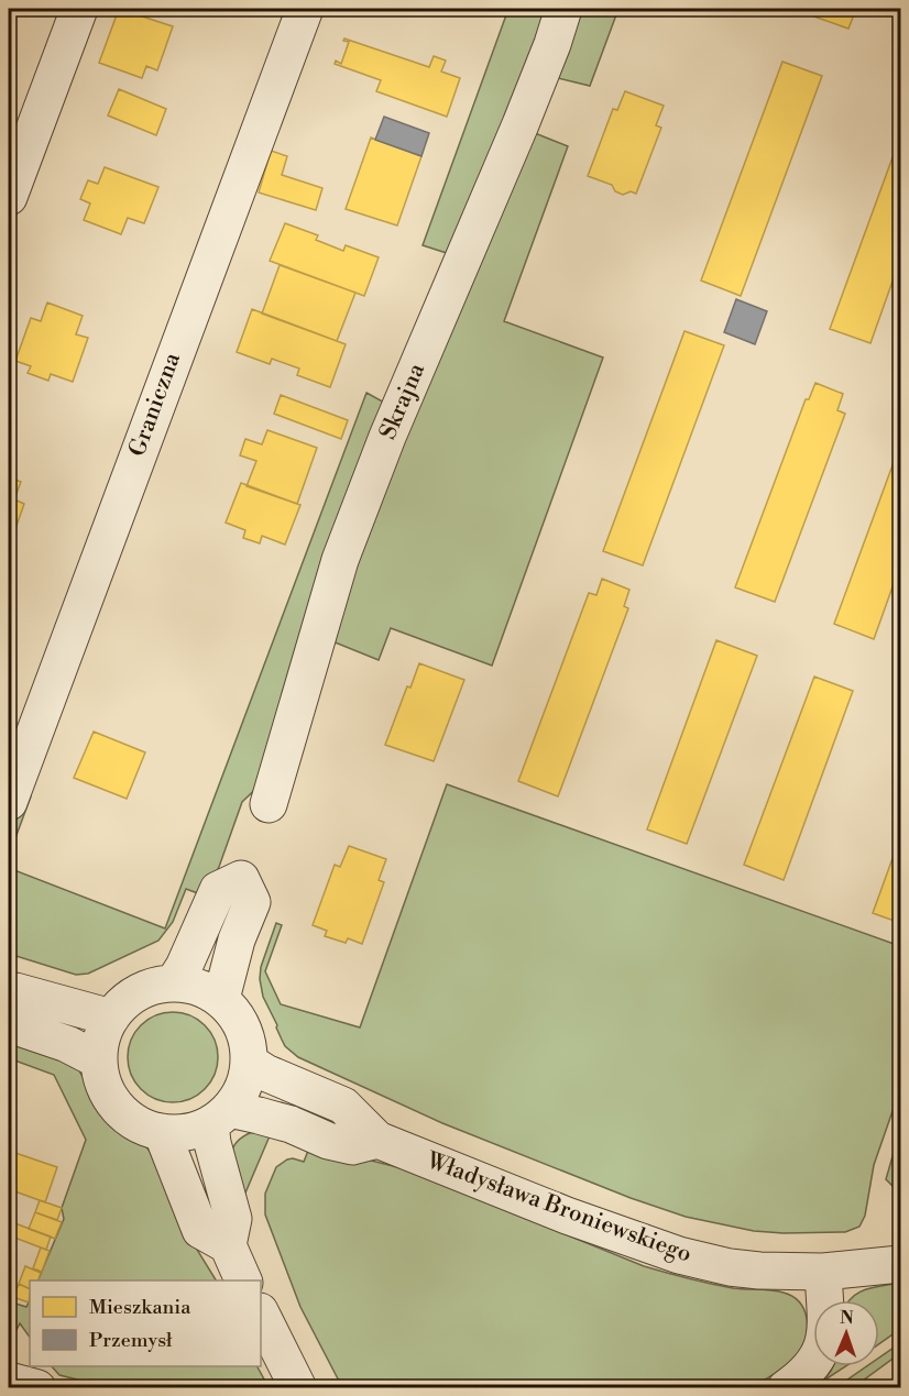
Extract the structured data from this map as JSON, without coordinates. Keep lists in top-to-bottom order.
{
  "streets": {
    "street": ["Skrajna", "Graniczna", "Władysława Broniewskiego"]
  },
  "legend": ["Mieszkania", "Przemysł"],
  "north": "top"
}
